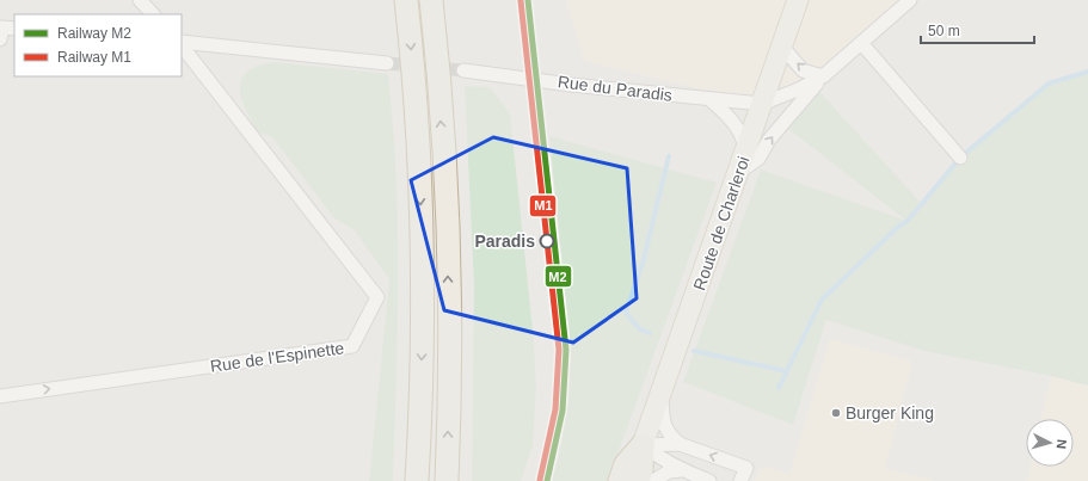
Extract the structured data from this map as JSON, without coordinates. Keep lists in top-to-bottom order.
{
  "streets": {
    "main road": ["Route de Charleroi"],
    "street": ["Rue du Paradis", "Rue de l'Espinette"]
  },
  "crossings": [
    ["Rue du Paradis", "Route de Charleroi"]
  ],
  "places": ["Paradis", "Burger King"],
  "lines": ["rail line M2", "rail line M1"],
  "legend": ["Railway M2", "Railway M1"],
  "scale_bar": "50 m",
  "north": "right"
}
